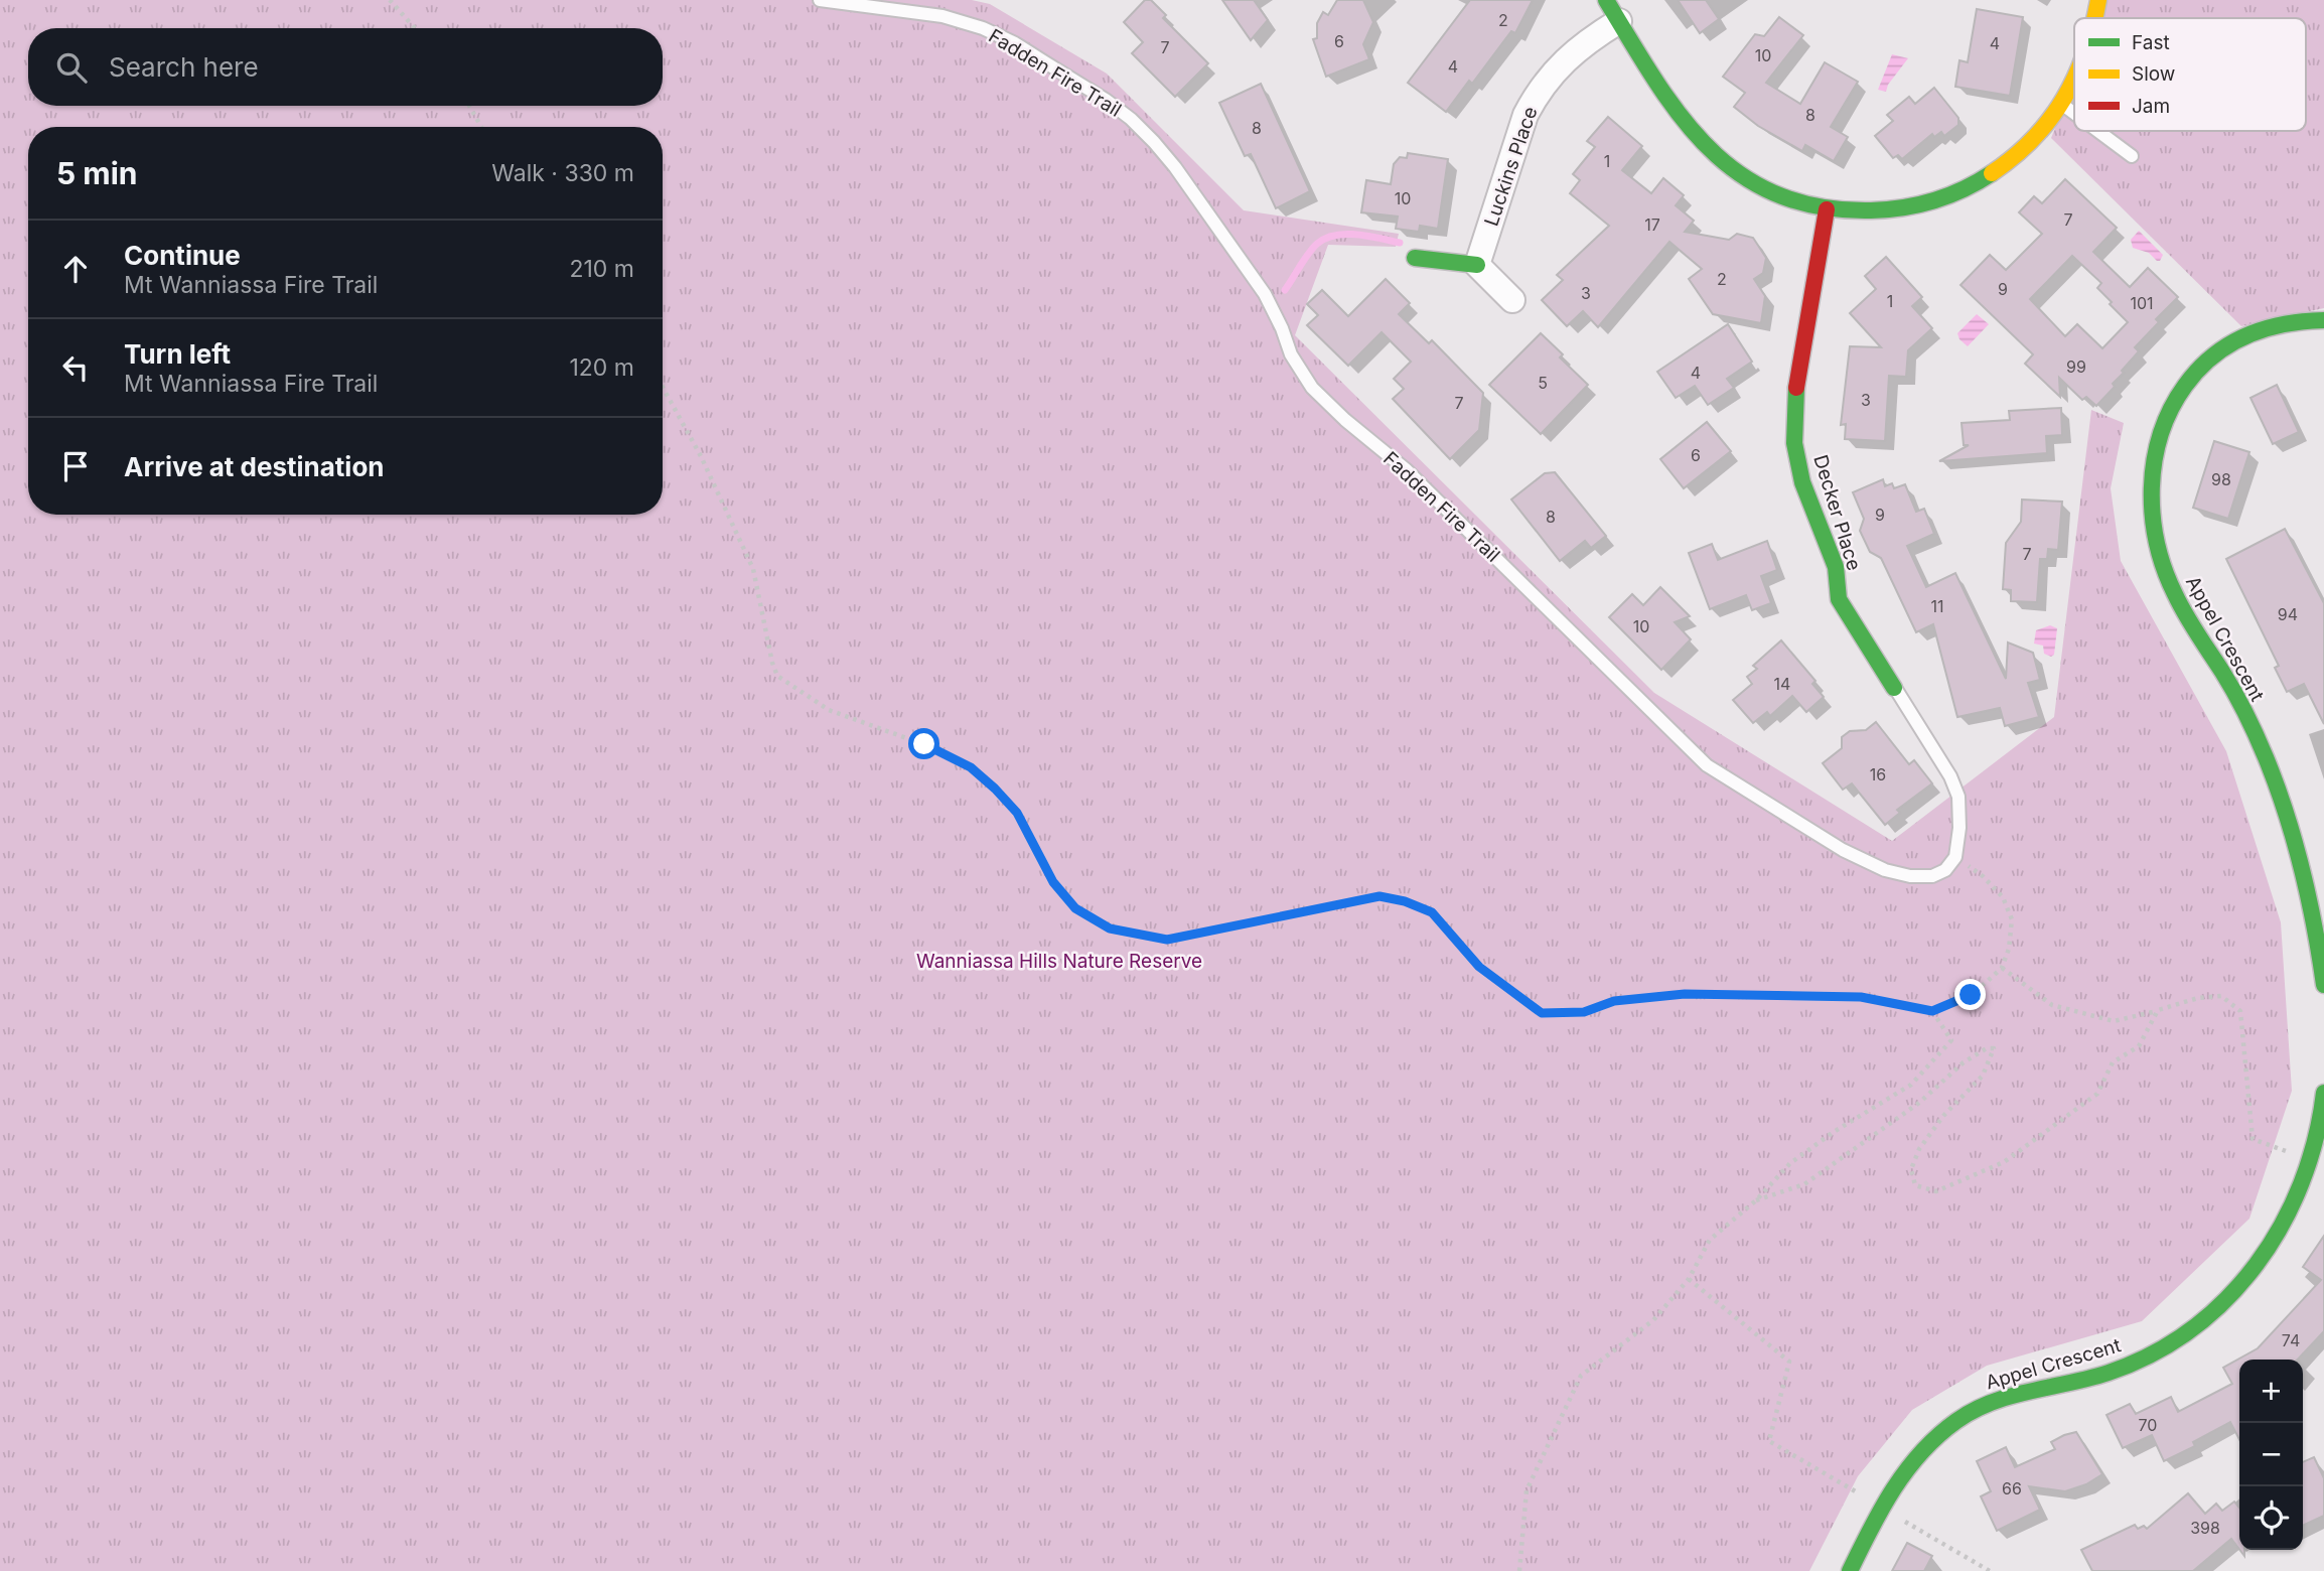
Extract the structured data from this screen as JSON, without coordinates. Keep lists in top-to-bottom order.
{
  "streets": {
    "street": ["Luckins Place", "Decker Place", "Appel Crescent"],
    "lane": ["Fadden Fire Trail"]
  },
  "parks": ["Wanniassa Hills Nature Reserve"],
  "house_numbers": [
    "2",
    "6",
    "4",
    "7",
    "10",
    "4",
    "8",
    "8",
    "1",
    "10",
    "7",
    "17",
    "2",
    "9",
    "3",
    "1",
    "101",
    "99",
    "4",
    "5",
    "3",
    "7",
    "6",
    "98",
    "9",
    "8",
    "7",
    "11",
    "94",
    "10",
    "14",
    "16",
    "74",
    "70",
    "66",
    "398"
  ],
  "legend": ["Fast", "Slow", "Jam"],
  "page": {
    "search": "Search here",
    "heading": ["5 min", "Walk · 330 m"],
    "list": [
      ["Continue", "Mt Wanniassa Fire Trail", "210 m"],
      ["Turn left", "Mt Wanniassa Fire Trail", "120 m"],
      "Arrive at destination"
    ],
    "map_buttons": ["+", "−"]
  }
}
